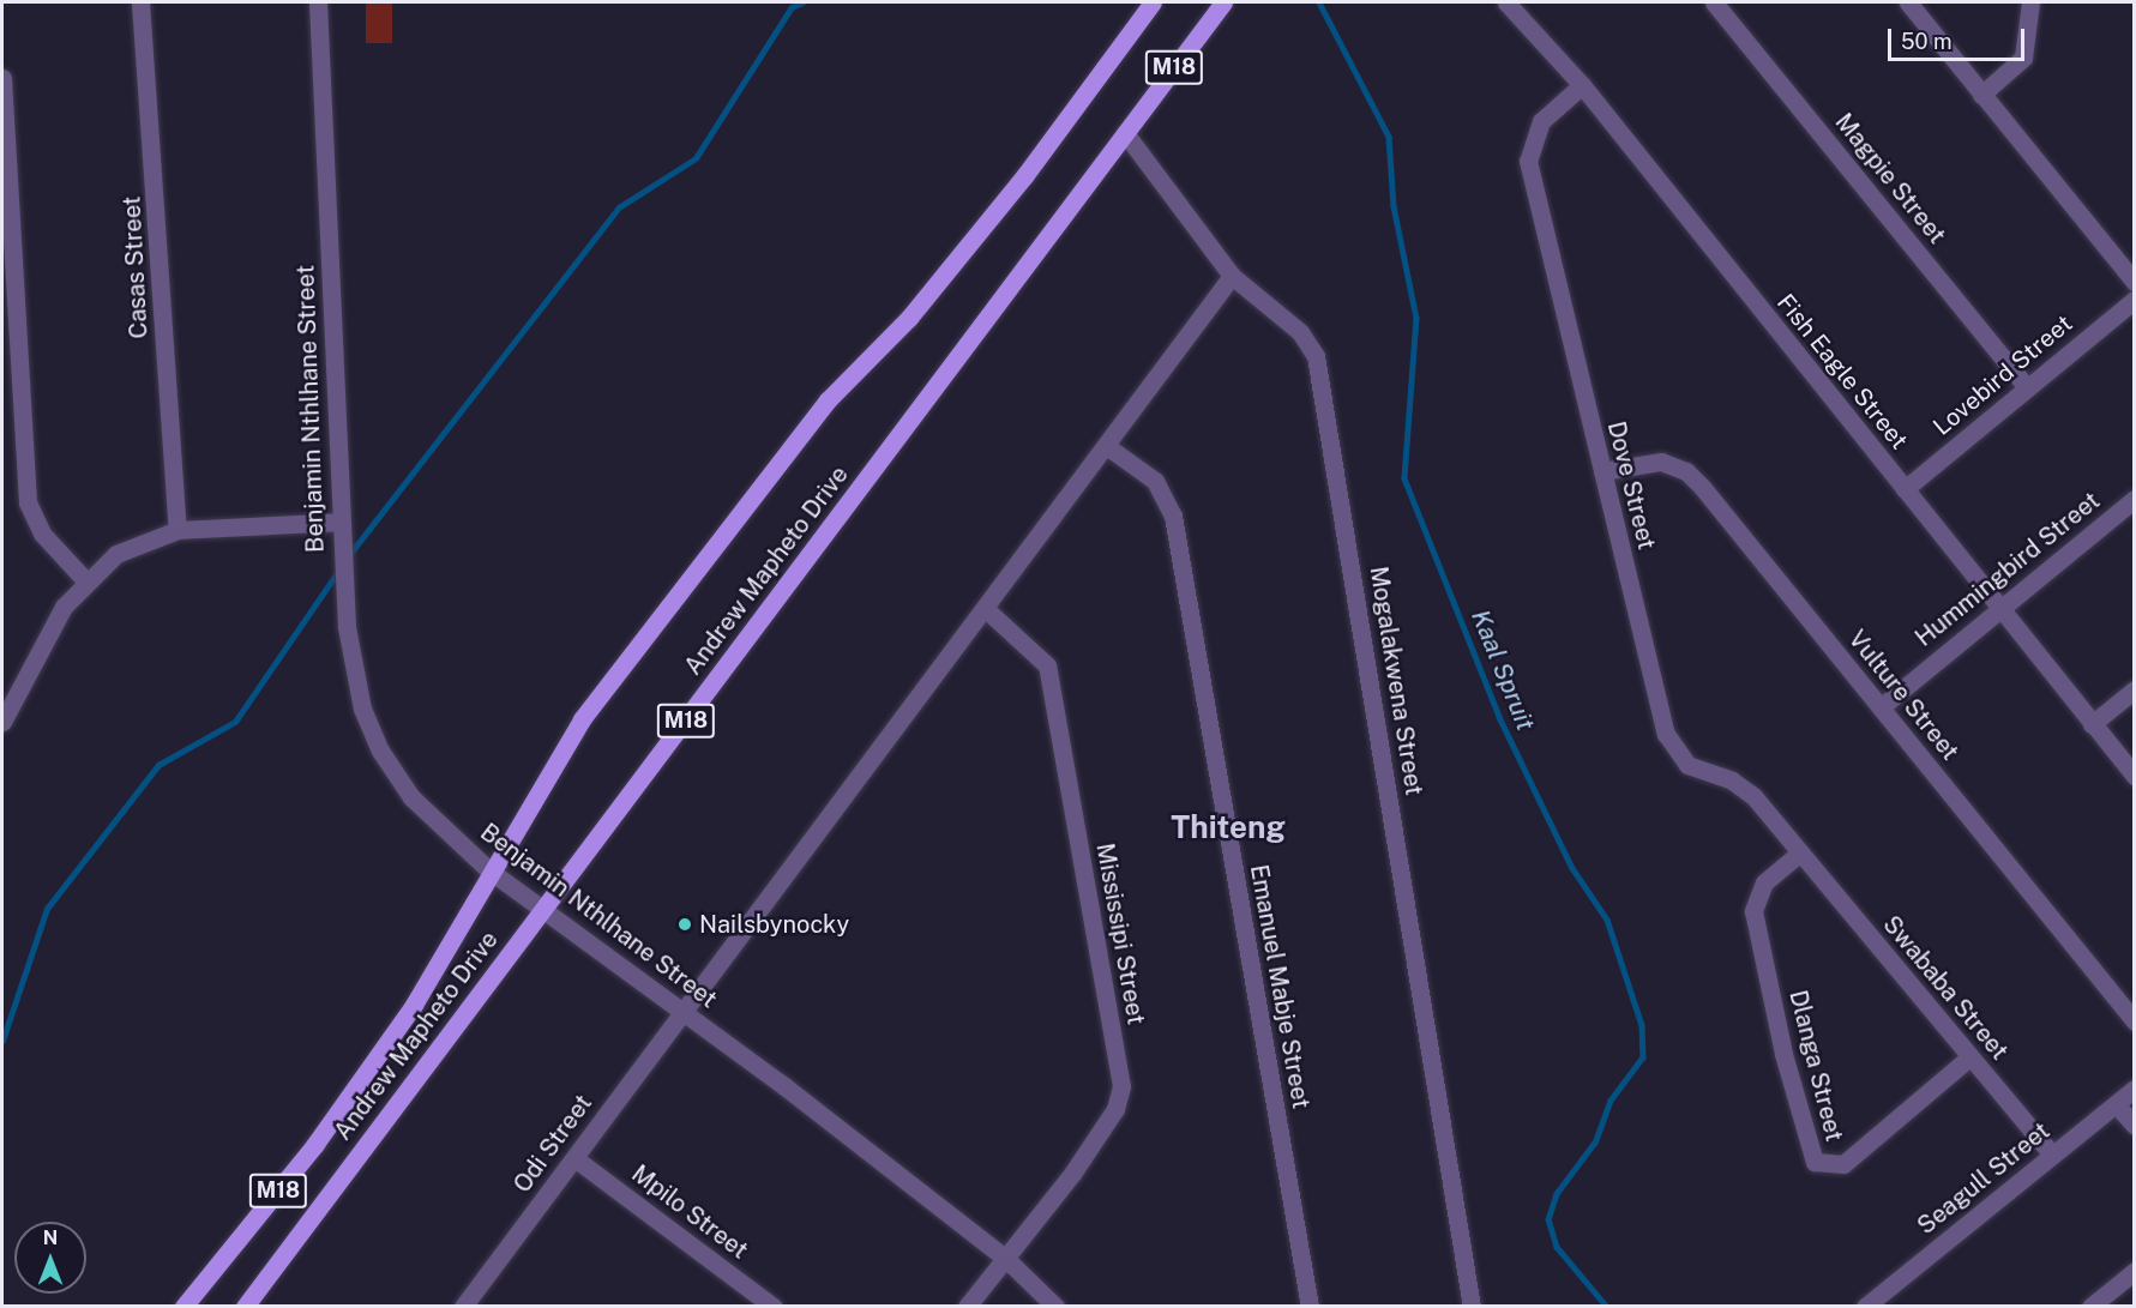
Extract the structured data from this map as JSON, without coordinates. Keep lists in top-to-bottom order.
{
  "streets": {
    "main road": ["M18", "Andrew Mapheto Drive"],
    "street": [
      "Magpie Street",
      "Casas Street",
      "Fish Eagle Street",
      "Lovebird Street",
      "Benjamin Nthlhane Street",
      "Dove Street",
      "Hummingbird Street",
      "Mogalakwena Street",
      "Vulture Street",
      "Mississipi Street",
      "Emanuel Mabje Street",
      "Swababa Street",
      "Dlanga Street",
      "Odi Street",
      "Seagull Street",
      "Mpilo Street"
    ]
  },
  "crossings": [
    ["Magpie Street", "Lovebird Street"],
    ["Fish Eagle Street", "Lovebird Street"],
    ["Fish Eagle Street", "Dove Street"],
    ["Fish Eagle Street", "Hummingbird Street"],
    ["Benjamin Nthlhane Street", "Andrew Mapheto Drive"],
    ["Benjamin Nthlhane Street", "Mississipi Street"],
    ["Benjamin Nthlhane Street", "Odi Street"],
    ["Dove Street", "Vulture Street"],
    ["Dove Street", "Swababa Street"],
    ["Dove Street", "Dlanga Street"],
    ["Hummingbird Street", "Vulture Street"],
    ["Andrew Mapheto Drive", "Mogalakwena Street"],
    ["Mogalakwena Street", "Odi Street"],
    ["Mississipi Street", "Odi Street"],
    ["Emanuel Mabje Street", "Odi Street"],
    ["Swababa Street", "Dlanga Street"],
    ["Swababa Street", "Seagull Street"],
    ["Odi Street", "Mpilo Street"]
  ],
  "districts": ["Thiteng"],
  "water": ["Kaal Spruit"],
  "places": ["Nailsbynocky"],
  "scale_bar": "50 m",
  "north": "top"
}
